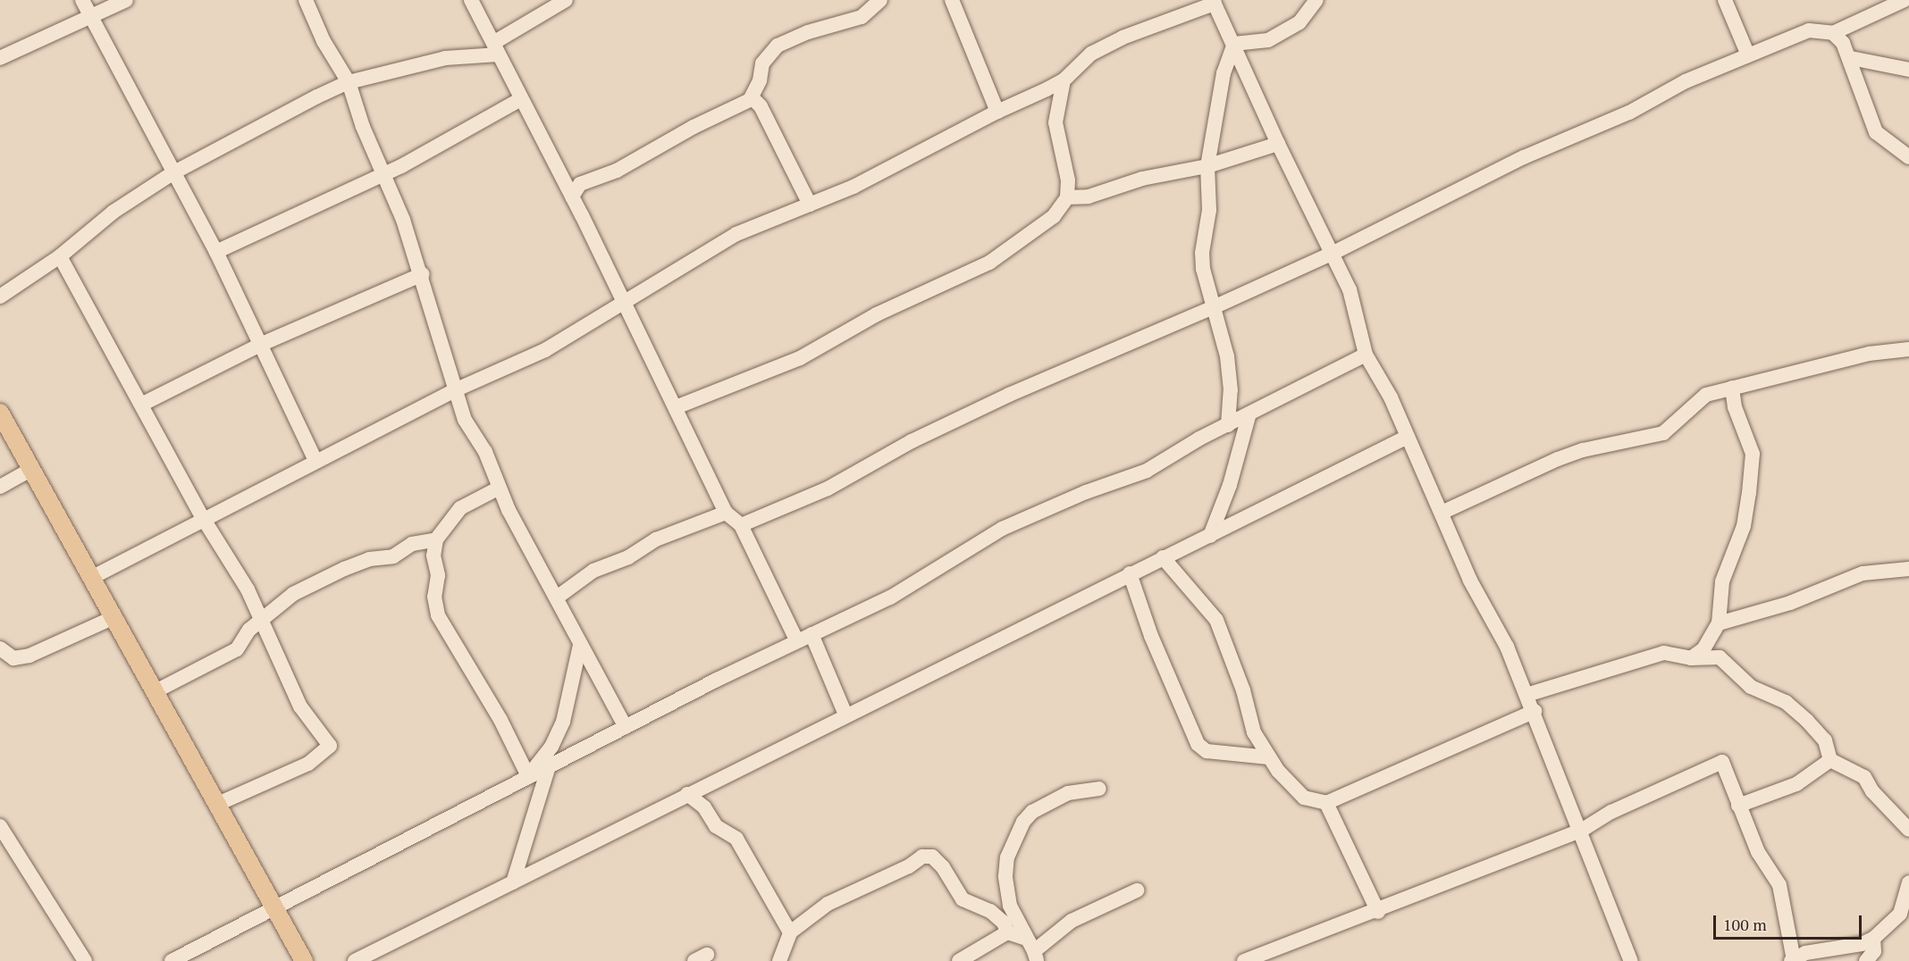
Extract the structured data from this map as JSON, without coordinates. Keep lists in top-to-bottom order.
{
  "scale_bar": "100 m"
}
